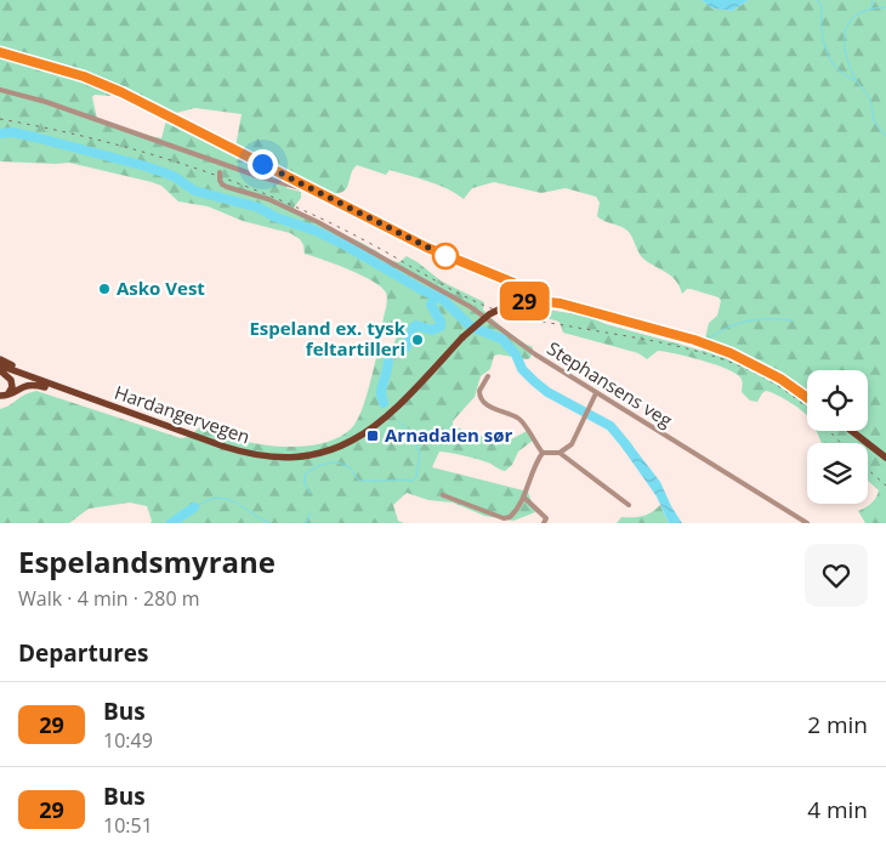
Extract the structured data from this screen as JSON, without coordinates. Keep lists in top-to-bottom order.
{
  "streets": {
    "main road": ["Hardangervegen"],
    "street": ["Stephansens veg"]
  },
  "places": {
    "other": ["Asko Vest", "Espeland ex. tysk feltartilleri"],
    "transit": ["Arnadalen sør"]
  },
  "lines": ["bus line 29"],
  "page": {
    "on_map": "29",
    "heading": [
      ["Espelandsmyrane", "Walk · 4 min · 280 m"],
      "Departures"
    ],
    "list": [
      {
        "mark": "29",
        "name": "Bus",
        "note": "10:49",
        "value": "2 min"
      },
      {
        "mark": "29",
        "name": "Bus",
        "note": "10:51",
        "value": "4 min"
      }
    ]
  }
}
